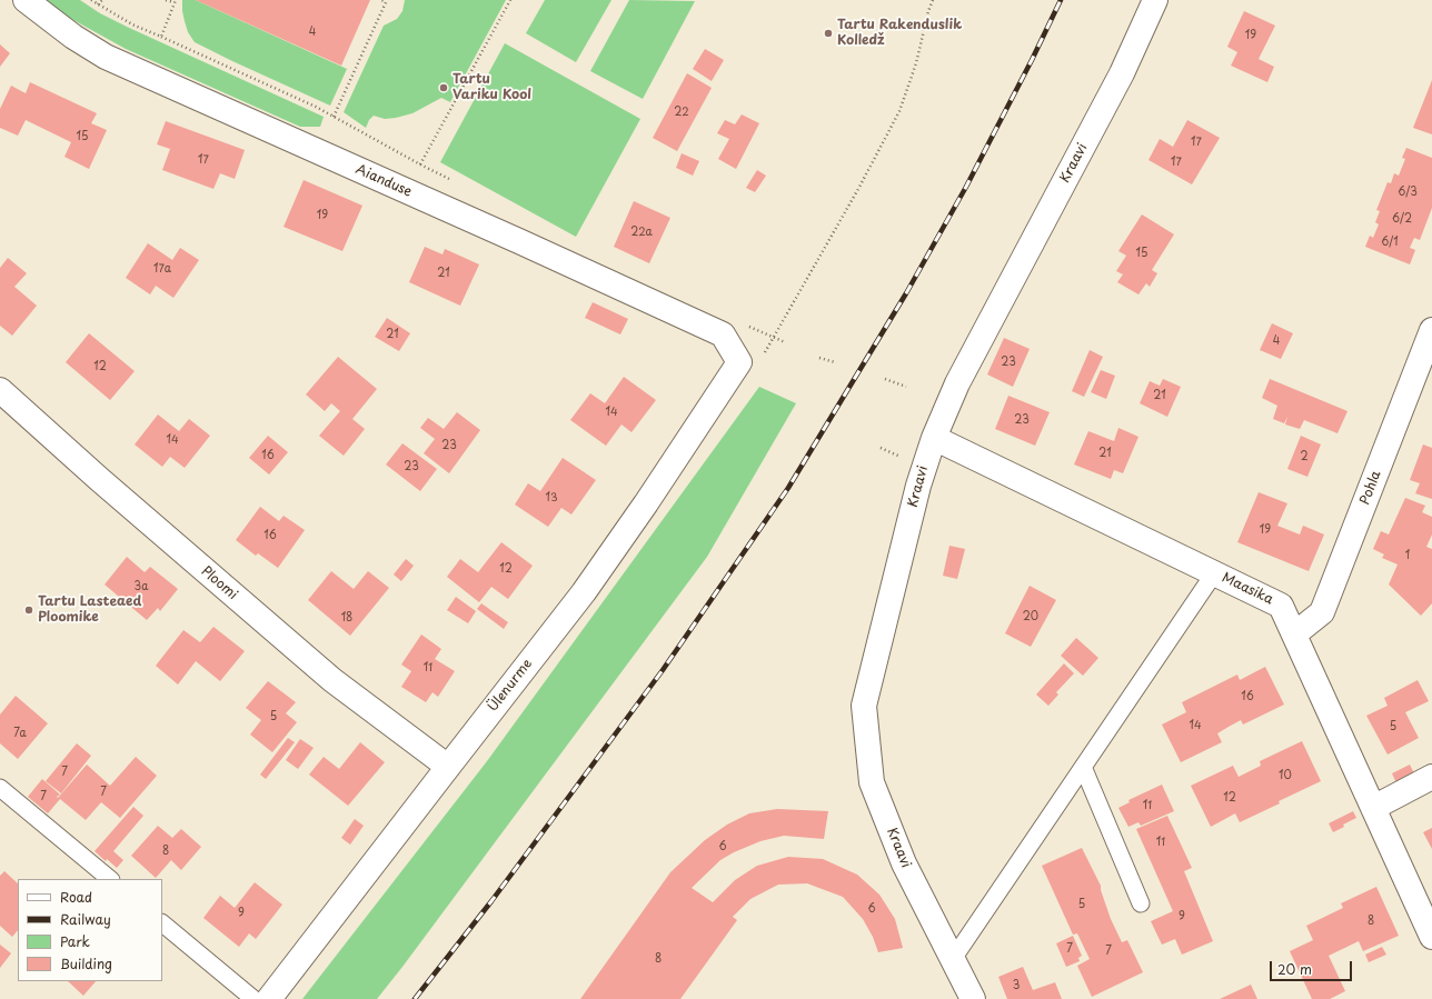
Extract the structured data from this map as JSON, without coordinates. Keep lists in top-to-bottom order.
{
  "streets": {
    "street": [
      "Kraavi",
      "Aianduse",
      "Pohla",
      "Ploomi",
      "Maasika",
      "Ülenurme"
    ]
  },
  "crossings": [
    ["Kraavi", "Maasika"],
    ["Aianduse", "Ülenurme"],
    ["Pohla", "Maasika"],
    ["Ploomi", "Ülenurme"]
  ],
  "places": ["Tartu Rakenduslik Kolledž", "Tartu Variku Kool", "Tartu Lasteaed Ploomike"],
  "house_numbers": [
    "4",
    "19",
    "22",
    "15",
    "17",
    "17",
    "17",
    "6/3",
    "19",
    "6/2",
    "22a",
    "6/1",
    "15",
    "17a",
    "21",
    "21",
    "4",
    "23",
    "12",
    "21",
    "14",
    "23",
    "14",
    "23",
    "21",
    "16",
    "2",
    "23",
    "13",
    "19",
    "16",
    "1",
    "12",
    "3a",
    "20",
    "18",
    "11",
    "16",
    "5",
    "14",
    "5",
    "7a",
    "7",
    "10",
    "7",
    "7",
    "12",
    "11",
    "11",
    "6",
    "8",
    "5",
    "6",
    "9",
    "9",
    "8",
    "7",
    "7",
    "8",
    "3"
  ],
  "legend": [
    "Road",
    "Railway",
    "Park",
    "Building"
  ],
  "scale_bar": "20 m"
}
